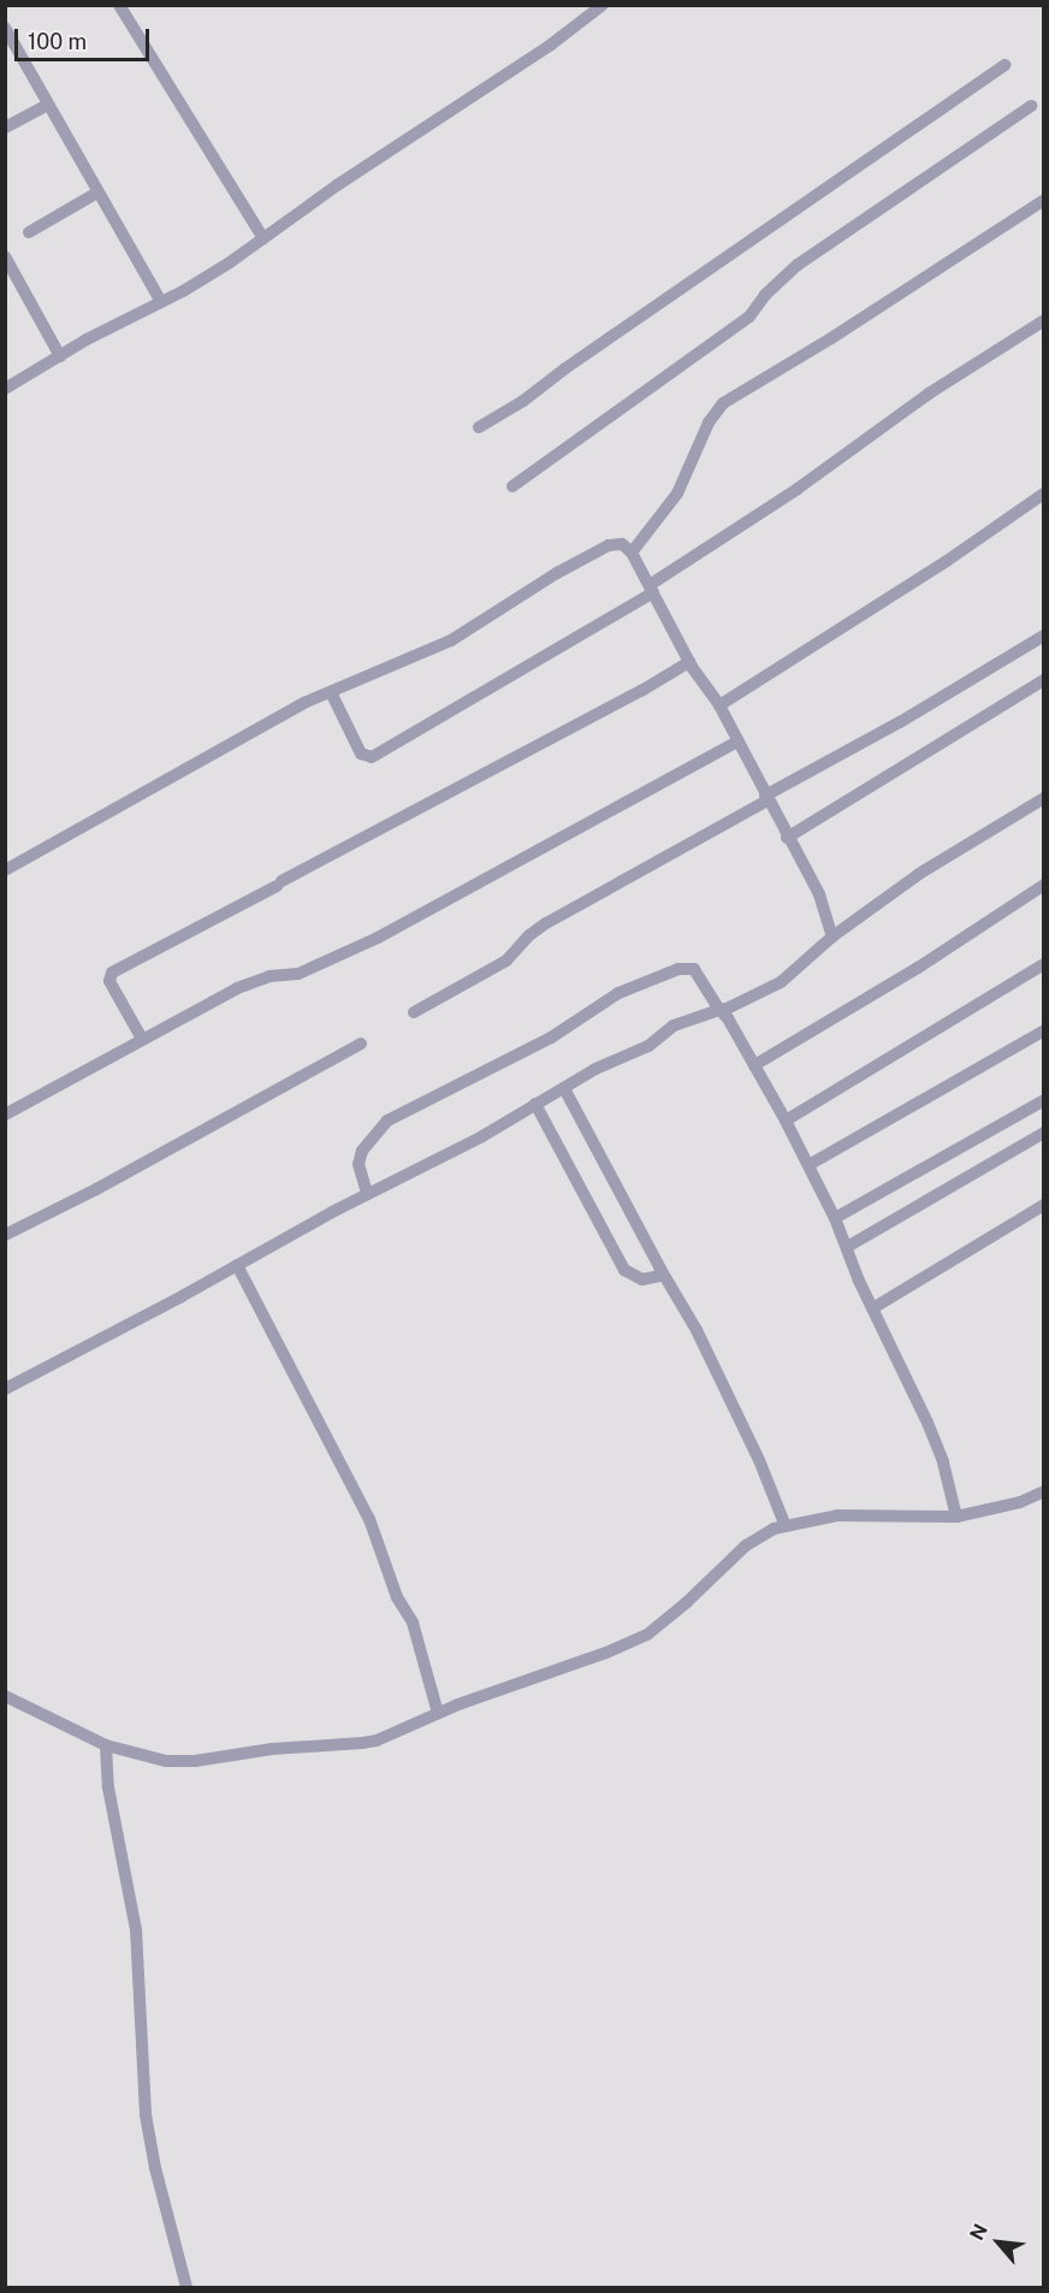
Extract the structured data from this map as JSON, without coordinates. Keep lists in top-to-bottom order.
{
  "scale_bar": "100 m",
  "north": "top left"
}
